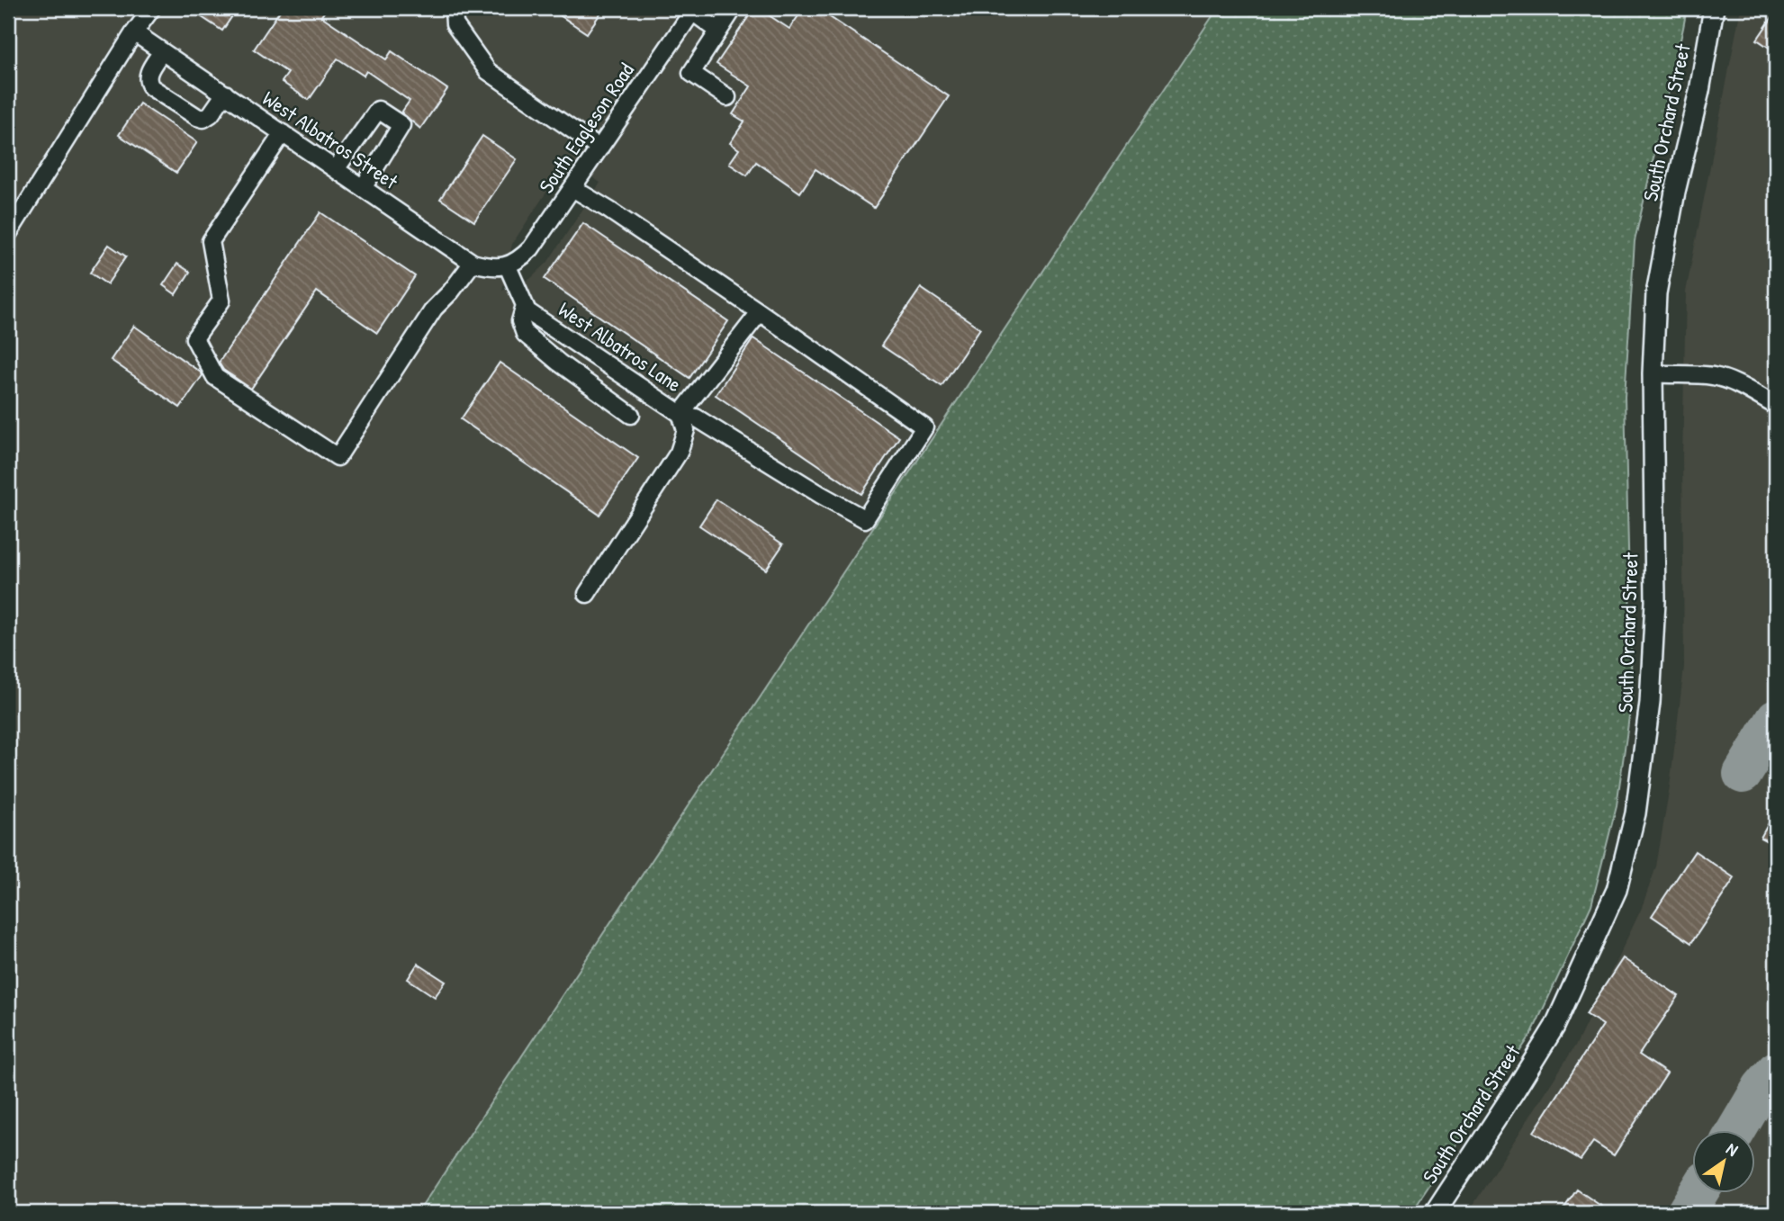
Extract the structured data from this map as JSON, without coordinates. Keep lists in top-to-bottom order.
{
  "streets": {
    "main road": ["South Orchard Street"],
    "street": ["South Eagleson Road", "West Albatros Street", "West Albatros Lane"]
  },
  "crossings": [
    ["South Eagleson Road", "West Albatros Street"],
    ["South Eagleson Road", "West Albatros Lane"],
    ["West Albatros Street", "West Albatros Lane"]
  ],
  "north": "top right"
}
